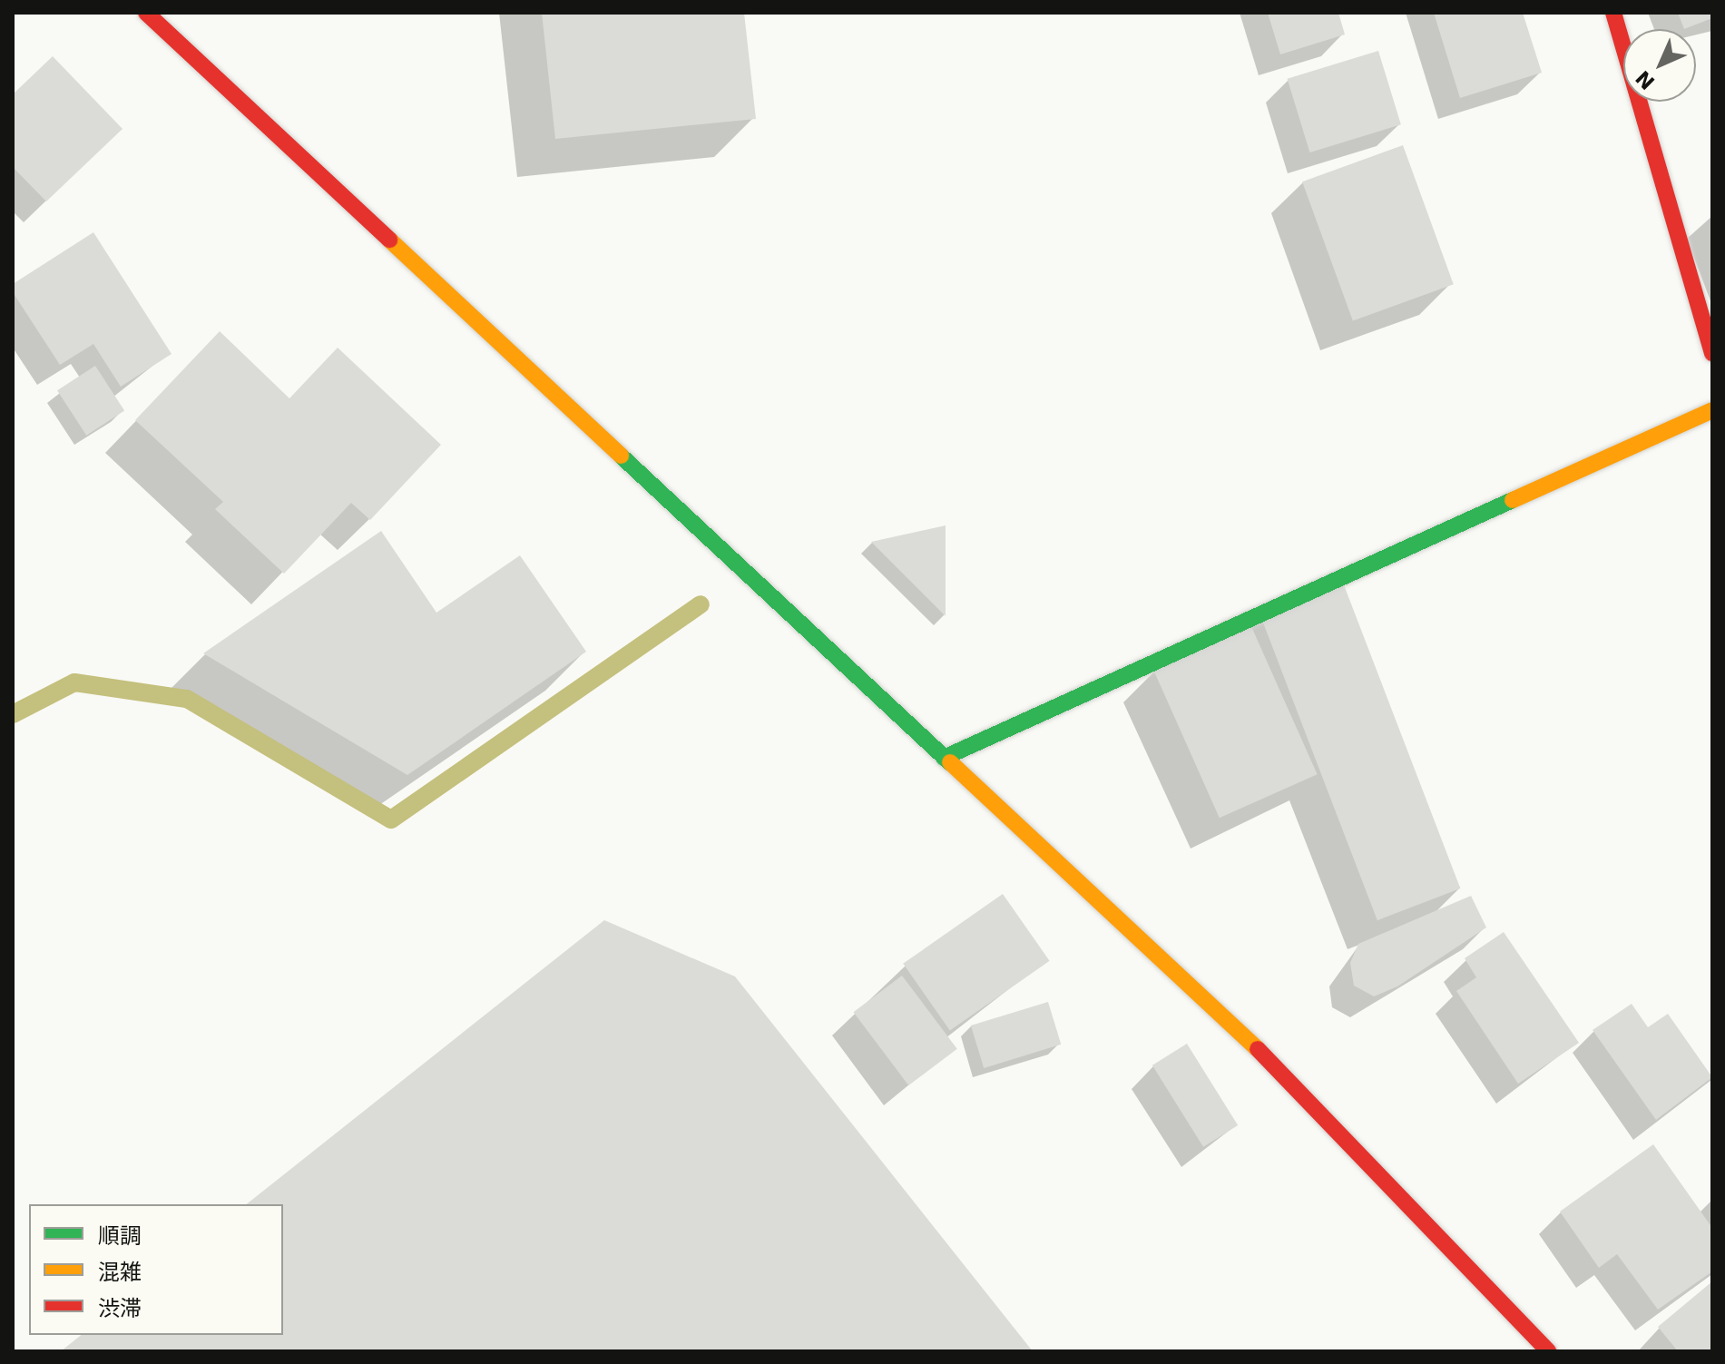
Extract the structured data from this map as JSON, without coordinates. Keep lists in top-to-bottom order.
{
  "legend": ["順調", "混雑", "渋滞"],
  "north": "bottom left"
}
